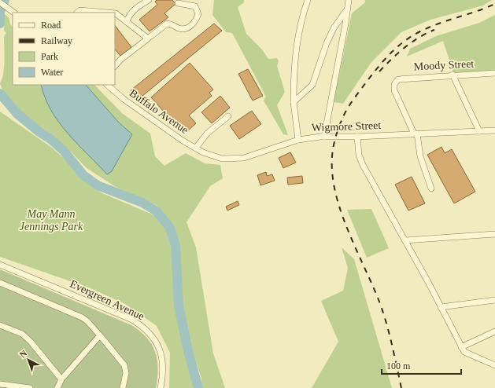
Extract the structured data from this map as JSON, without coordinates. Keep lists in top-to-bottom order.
{
  "streets": {
    "street": [
      "Moody Street",
      "Buffalo Avenue",
      "Wigmore Street",
      "Evergreen Avenue"
    ]
  },
  "crossings": [
    ["Moody Street", "Wigmore Street"],
    ["Buffalo Avenue", "Wigmore Street"]
  ],
  "parks": ["May Mann Jennings Park"],
  "legend": [
    "Road",
    "Railway",
    "Park",
    "Water"
  ],
  "scale_bar": "100 m",
  "north": "top left"
}
